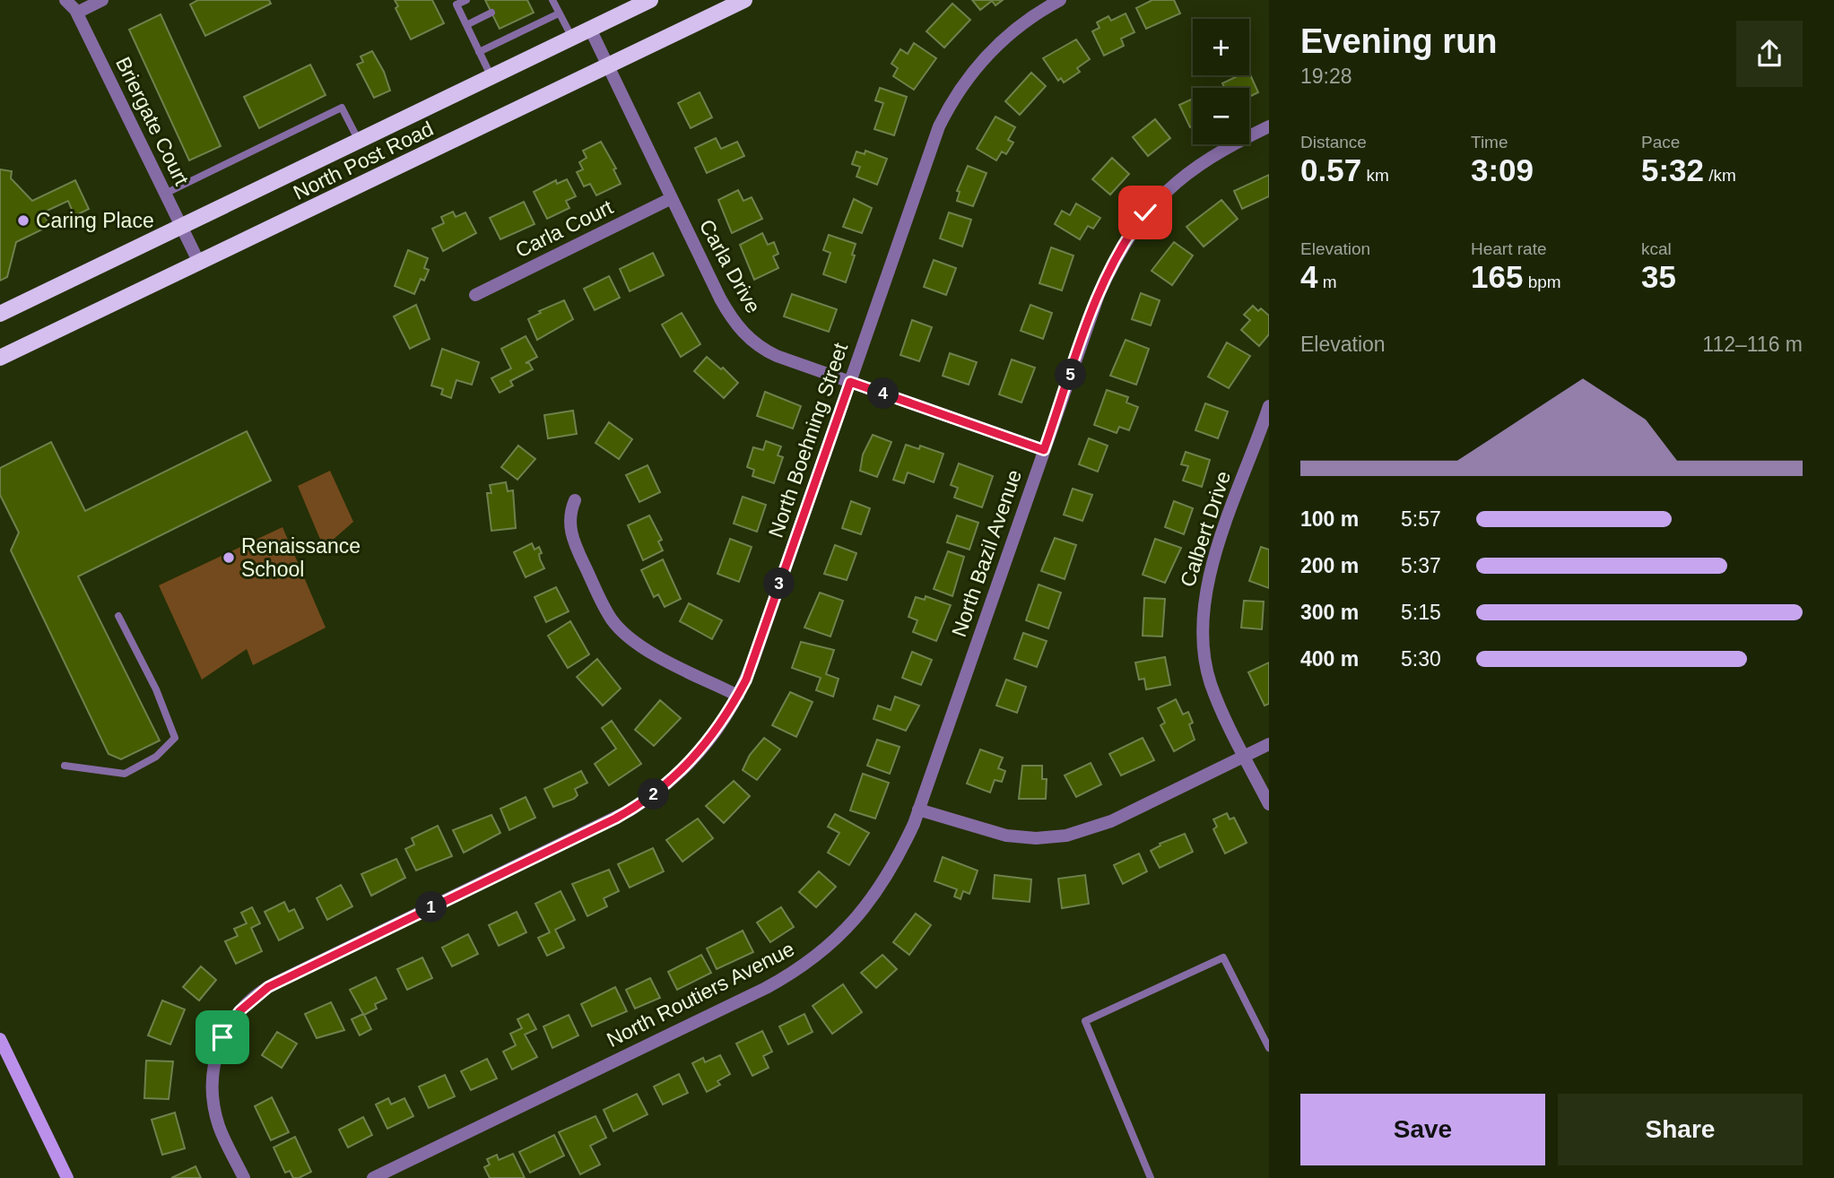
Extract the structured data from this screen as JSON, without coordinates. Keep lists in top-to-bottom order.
{
  "streets": {
    "main road": ["North Post Road"],
    "street": [
      "Briergate Court",
      "Carla Court",
      "Carla Drive",
      "North Boehning Street",
      "Calbert Drive",
      "North Bazil Avenue",
      "North Routiers Avenue"
    ]
  },
  "crossings": [
    ["Briergate Court", "North Post Road"],
    ["North Post Road", "Carla Drive"],
    ["Carla Court", "Carla Drive"],
    ["Carla Drive", "North Boehning Street"],
    ["Carla Drive", "North Bazil Avenue"],
    ["North Bazil Avenue", "North Routiers Avenue"]
  ],
  "places": ["Caring Place", "Renaissance School"],
  "page": {
    "heading": ["Evening run", "19:28"],
    "map_buttons": ["+", "−"],
    "stats": [
      ["Distance", "0.57 km"],
      ["Time", "3:09"],
      ["Pace", "5:32 /km"],
      ["Elevation", "4 m"],
      ["Heart rate", "165 bpm"],
      ["kcal", "35"]
    ],
    "chart": ["Elevation", "112–116 m"],
    "pins": [
      "5",
      "4",
      "3",
      "2",
      "1"
    ],
    "list": [
      {
        "name": "100 m",
        "note": "5:57"
      },
      {
        "name": "200 m",
        "note": "5:37"
      },
      {
        "name": "300 m",
        "note": "5:15"
      },
      {
        "name": "400 m",
        "note": "5:30"
      }
    ],
    "buttons": ["Save", "Share"]
  }
}
